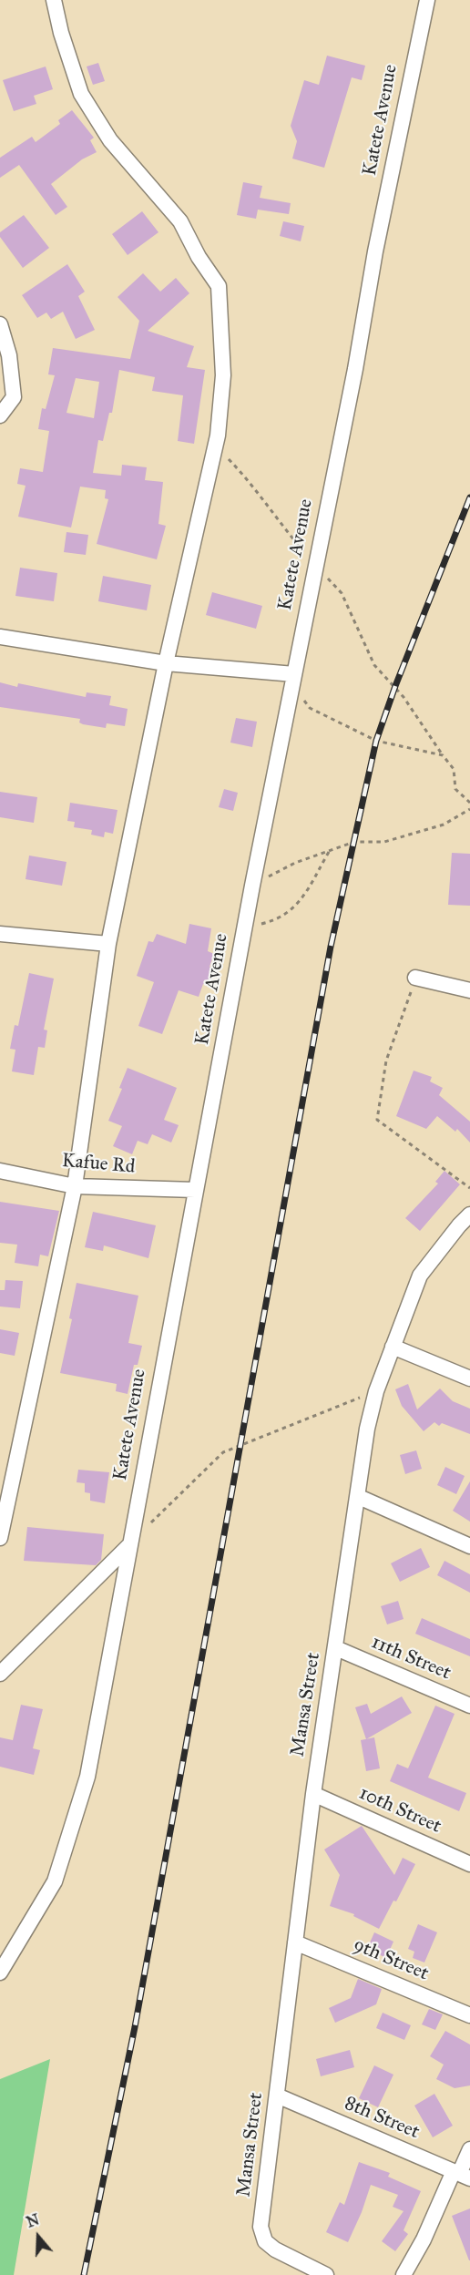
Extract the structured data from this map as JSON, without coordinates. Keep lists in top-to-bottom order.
{
  "streets": {
    "street": [
      "Katete Avenue",
      "Kafue Rd",
      "11th Street",
      "Mansa Street",
      "10th Street",
      "9th Street",
      "8th Street"
    ]
  },
  "crossings": [
    ["Katete Avenue", "Kafue Rd"],
    ["11th Street", "Mansa Street"],
    ["Mansa Street", "10th Street"],
    ["Mansa Street", "9th Street"],
    ["Mansa Street", "8th Street"]
  ],
  "north": "top"
}
